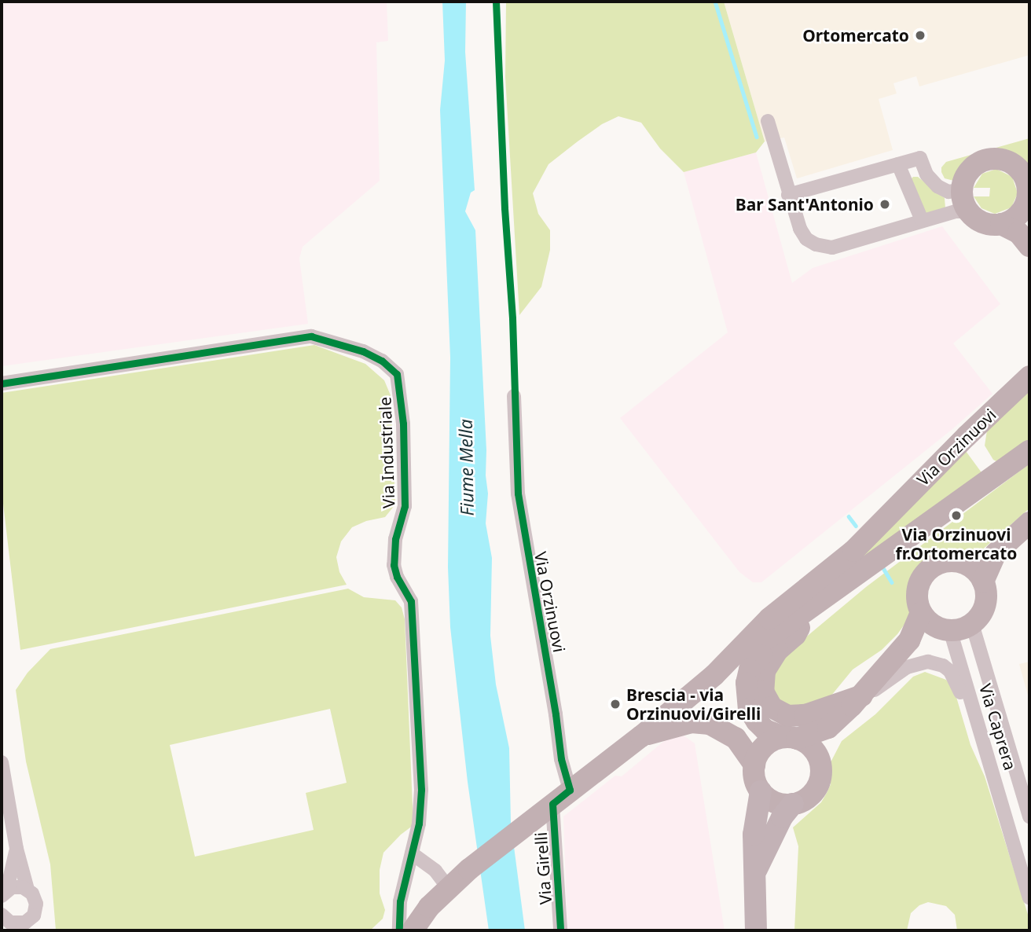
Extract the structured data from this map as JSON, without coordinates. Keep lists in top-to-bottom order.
{
  "streets": {
    "main road": ["Via Orzinuovi"],
    "street": ["Via Industriale", "Via Caprera", "Via Girelli"]
  },
  "crossings": [
    ["Via Orzinuovi", "Via Girelli"]
  ],
  "water": ["Fiume Mella"],
  "places": [
    "Ortomercato",
    "Bar Sant'Antonio",
    "Via Orzinuovi fr.Ortomercato",
    "Brescia - via Orzinuovi/Girelli"
  ]
}
